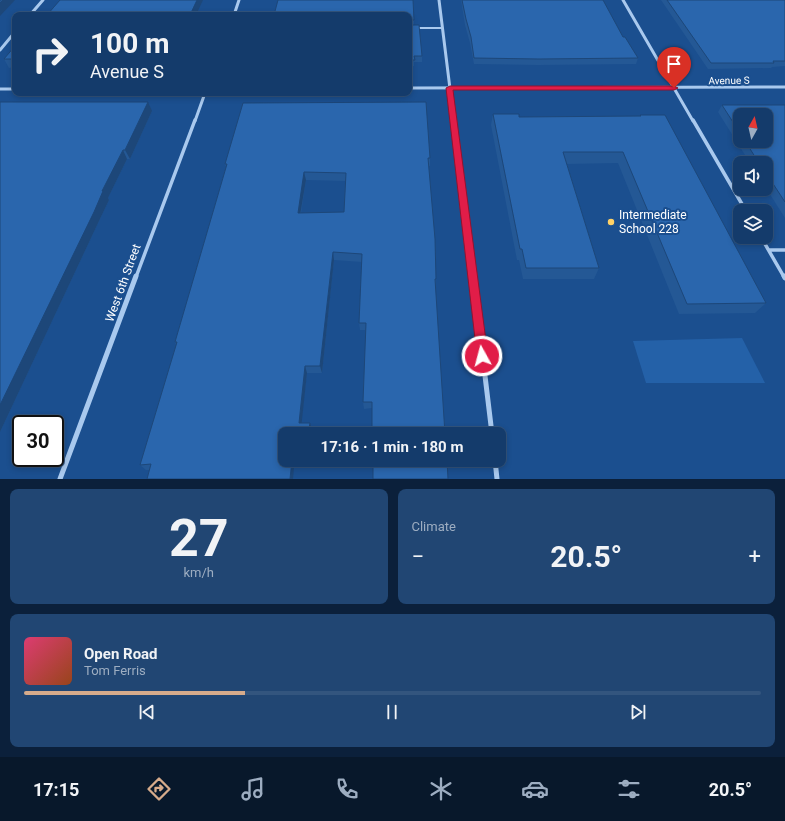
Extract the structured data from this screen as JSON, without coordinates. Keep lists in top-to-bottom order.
{
  "streets": {
    "street": ["Avenue S", "West 6th Street"]
  },
  "places": ["Intermediate School 228"],
  "north": "top",
  "page": {
    "turn": ["100 m", "Avenue S"],
    "limit": "30",
    "trip": "17:16 · 1 min · 180 m",
    "tile": [
      ["27", "km/h"],
      "Climate"
    ],
    "heat": ["−", "20.5°", "+"],
    "song": ["Open Road", "Tom Ferris"],
    "tabs": ["17:15", "20.5°"]
  }
}
